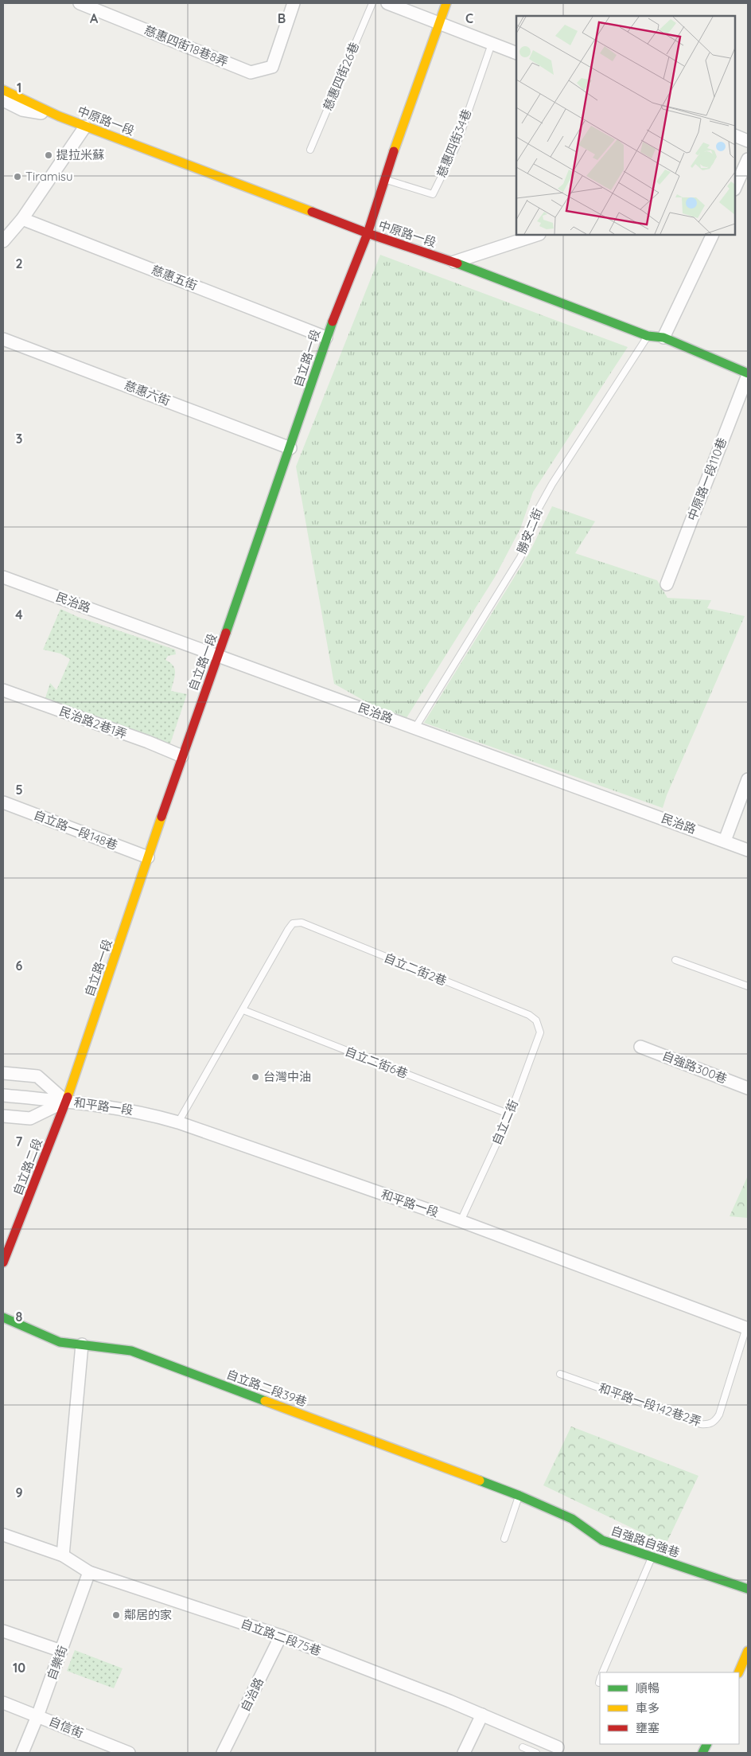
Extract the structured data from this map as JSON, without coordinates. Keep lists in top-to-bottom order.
{
  "streets": {
    "street": [
      "慈惠四街18巷8弄",
      "中原路一段",
      "慈惠五街",
      "自立路一段",
      "慈惠六街",
      "中原路一段110巷",
      "民治路",
      "民治路2巷1弄",
      "自立路一段148巷",
      "自強路300巷",
      "和平路一段",
      "自立路二段",
      "自立路二段39巷",
      "自強路自強巷",
      "自立路二段75巷",
      "自樂街",
      "自治路",
      "自信街"
    ],
    "lane": [
      "慈惠四街26巷",
      "慈惠四街34巷",
      "勝安二街",
      "自立二街2巷",
      "自立二街6巷",
      "自立二街",
      "和平路一段142巷2弄"
    ]
  },
  "crossings": [
    ["中原路一段", "自立路一段"],
    ["中原路一段", "中原路一段110巷"],
    ["中原路一段", "勝安二街"],
    ["慈惠四街34巷", "自立路一段"],
    ["慈惠五街", "自立路一段"],
    ["自立路一段", "慈惠六街"],
    ["自立路一段", "民治路"],
    ["自立路一段", "民治路2巷1弄"],
    ["自立路一段", "自立路一段148巷"],
    ["自立路一段", "和平路一段"],
    ["自立路一段", "自立路二段"],
    ["勝安二街", "民治路"],
    ["自立二街2巷", "自立二街6巷"],
    ["自立二街2巷", "自立二街"],
    ["自立二街6巷", "自立二街"],
    ["和平路一段", "自立二街"],
    ["和平路一段", "自立路二段"],
    ["和平路一段", "和平路一段142巷2弄"],
    ["自立路二段39巷", "自強路自強巷"],
    ["自立路二段75巷", "自樂街"],
    ["自立路二段75巷", "自治路"],
    ["自樂街", "自信街"]
  ],
  "places": [
    "提拉米蘇",
    "Tiramisu",
    "台灣中油",
    "鄰居的家"
  ],
  "legend": ["順暢", "車多", "壅塞"],
  "grid": {
    "columns": ["A", "B", "C"],
    "rows": [
      "1",
      "2",
      "3",
      "4",
      "5",
      "6",
      "7",
      "8",
      "9",
      "10"
    ]
  }
}
